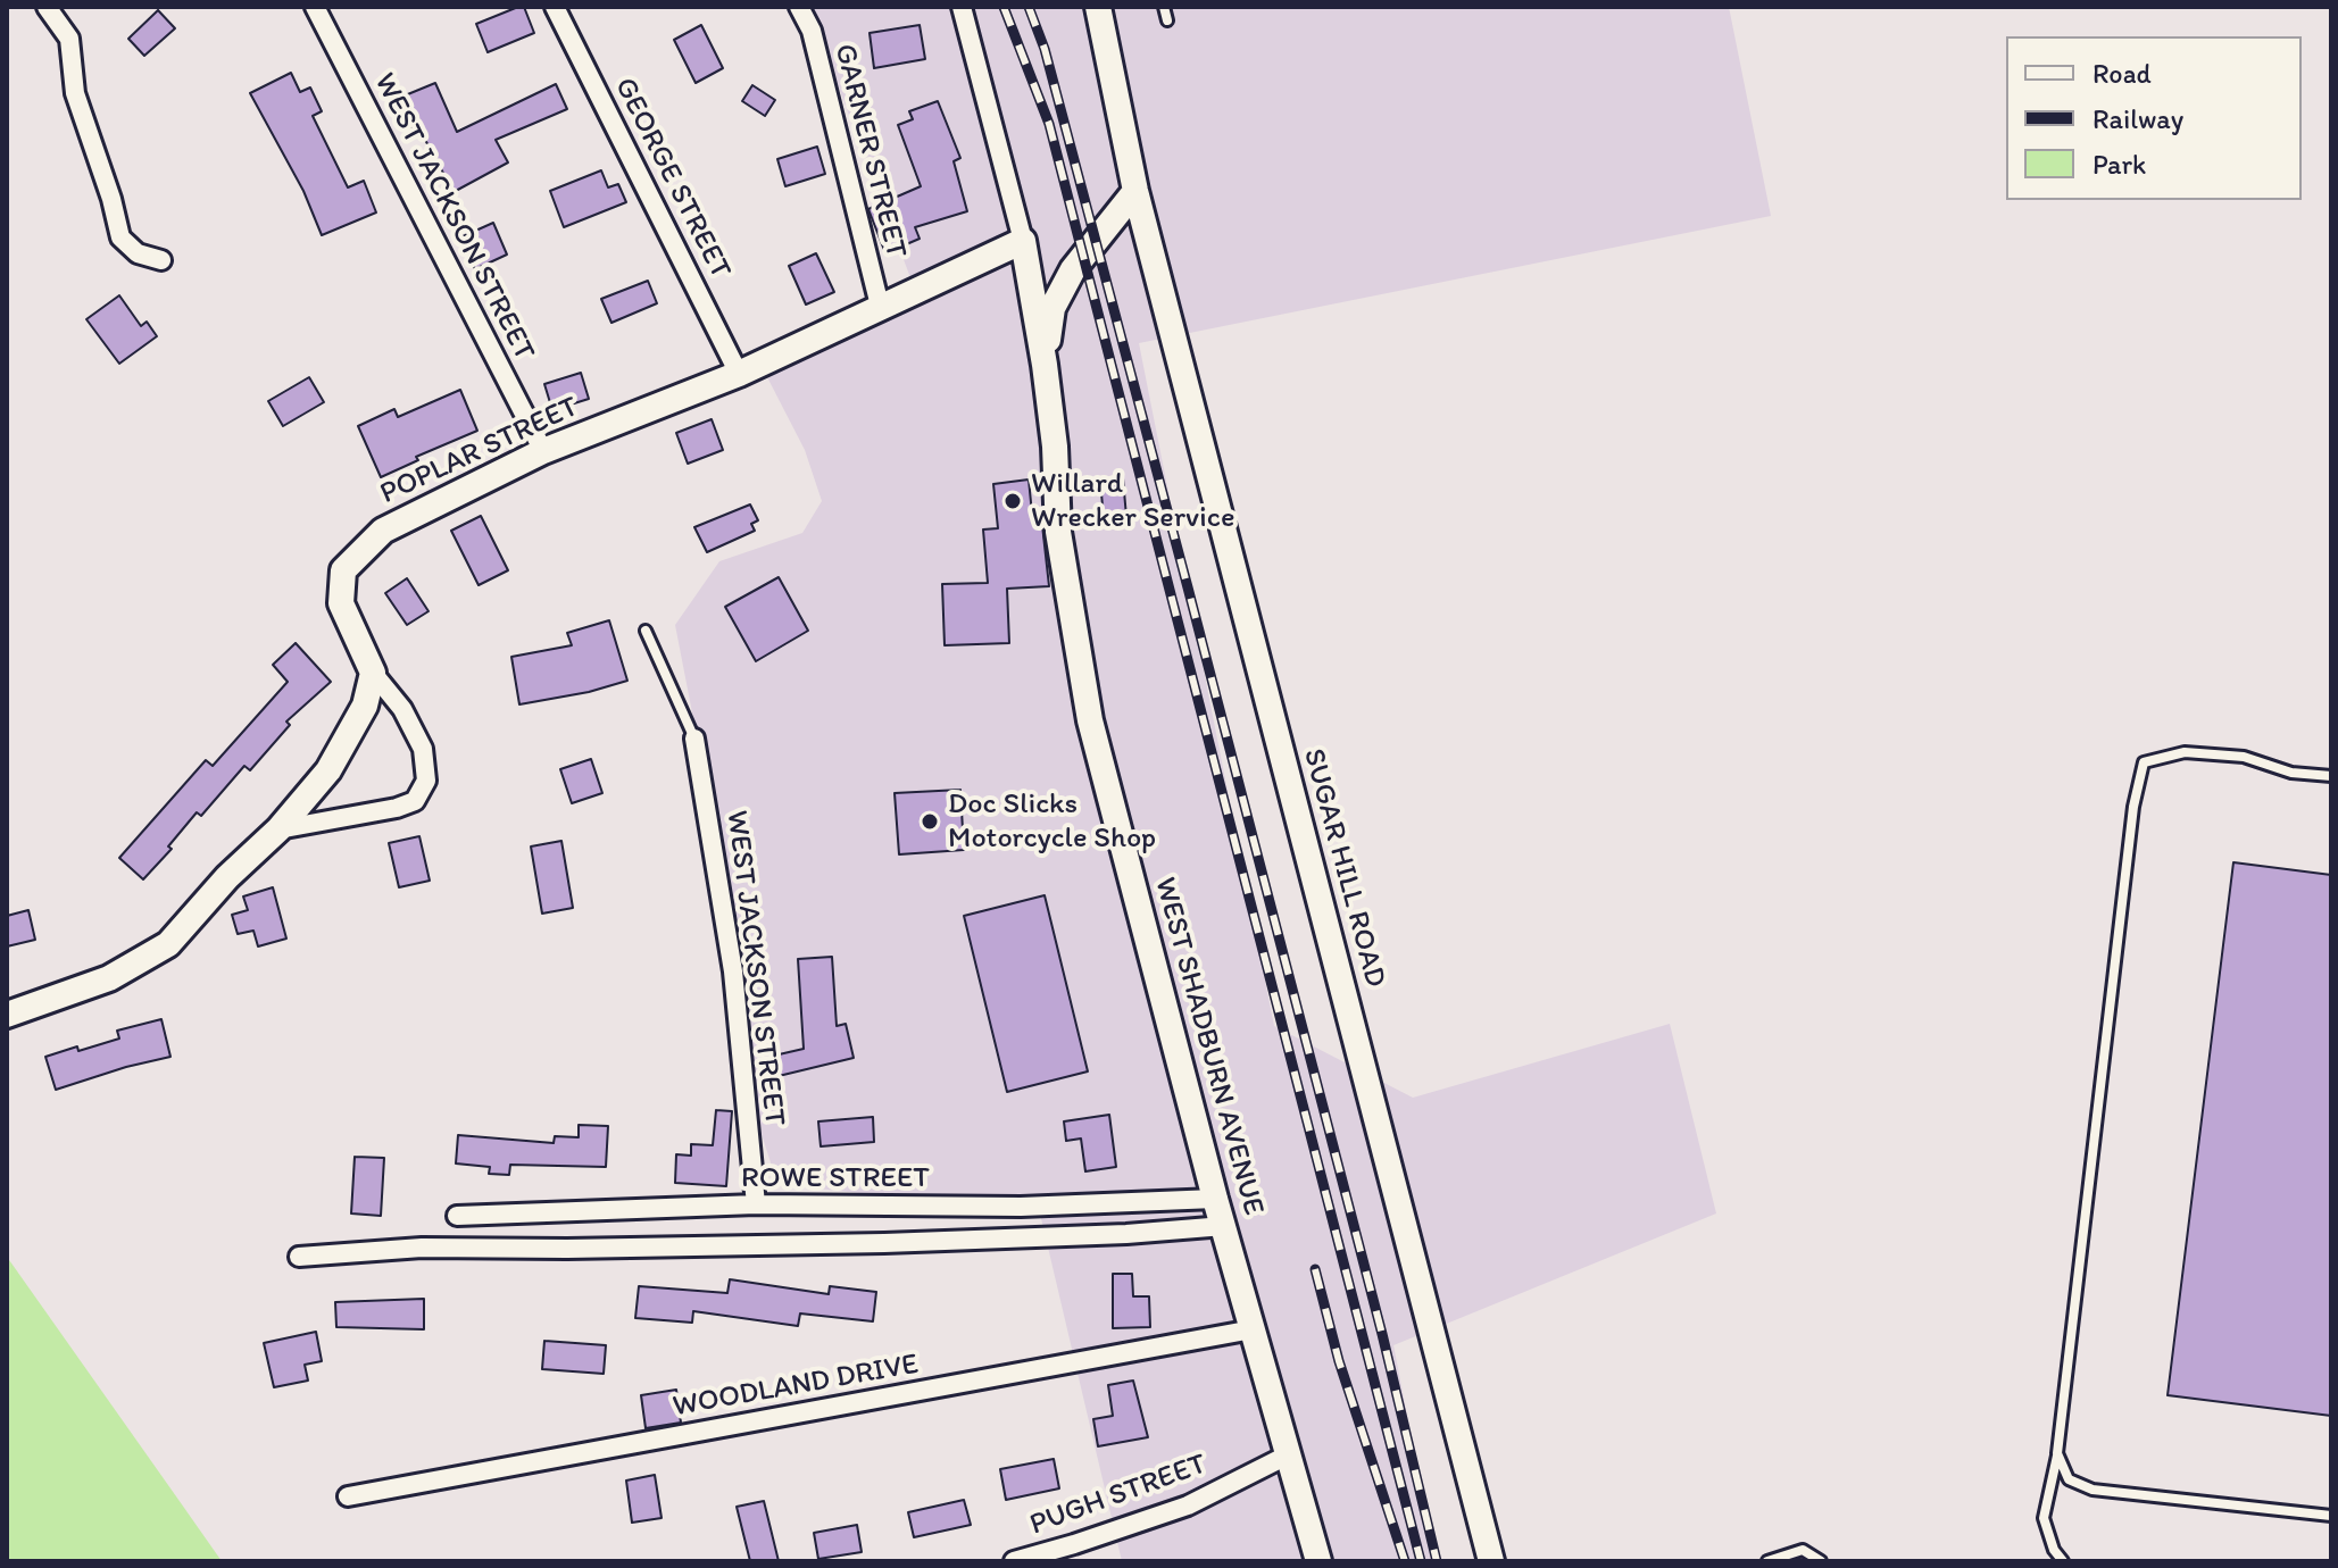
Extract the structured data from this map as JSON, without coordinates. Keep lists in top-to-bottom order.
{
  "streets": {
    "street": [
      "GARNER STREET",
      "GEORGE STREET",
      "WEST JACKSON STREET",
      "POPLAR STREET",
      "SUGAR HILL ROAD",
      "WEST SHADBURN AVENUE",
      "ROWE STREET",
      "WOODLAND DRIVE",
      "PUGH STREET"
    ]
  },
  "crossings": [
    ["GARNER STREET", "POPLAR STREET"],
    ["GEORGE STREET", "POPLAR STREET"],
    ["WEST JACKSON STREET", "POPLAR STREET"],
    ["WEST JACKSON STREET", "ROWE STREET"],
    ["POPLAR STREET", "WEST SHADBURN AVENUE"],
    ["WEST SHADBURN AVENUE", "ROWE STREET"],
    ["WEST SHADBURN AVENUE", "WOODLAND DRIVE"],
    ["WEST SHADBURN AVENUE", "PUGH STREET"]
  ],
  "places": ["Willard Wrecker Service", "Doc Slicks Motorcycle Shop"],
  "legend": ["Road", "Railway", "Park"]
}
